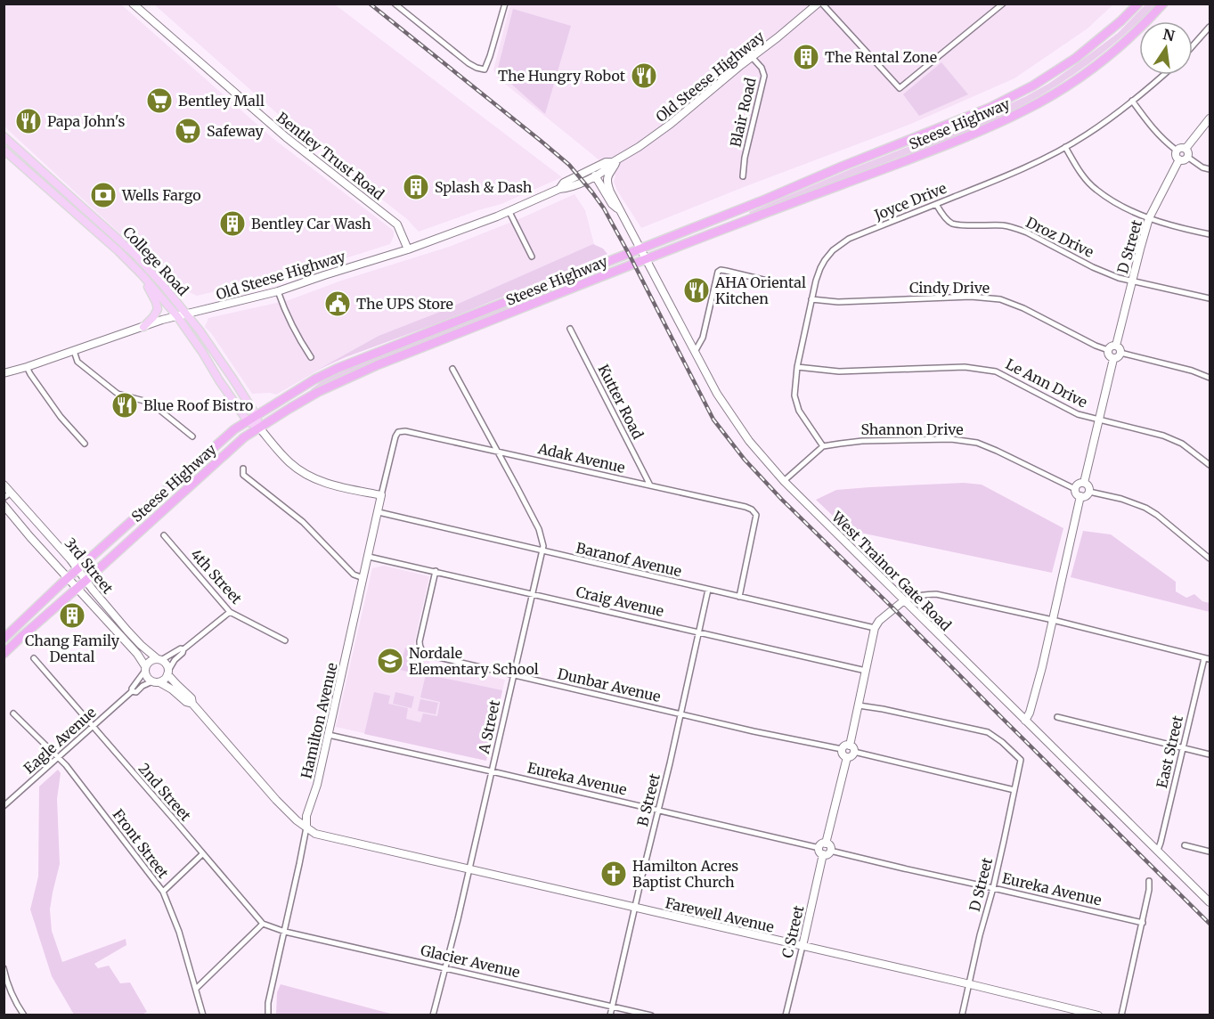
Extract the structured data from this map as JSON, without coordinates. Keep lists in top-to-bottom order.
{
  "streets": {
    "highway": ["Steese Highway"],
    "main road": ["College Road"],
    "street": [
      "Old Steese Highway",
      "Blair Road",
      "Bentley Trust Road",
      "Joyce Drive",
      "Droz Drive",
      "D Street",
      "Cindy Drive",
      "Le Ann Drive",
      "Kutter Road",
      "Shannon Drive",
      "Adak Avenue",
      "Baranof Avenue",
      "3rd Street",
      "West Trainor Gate Road",
      "4th Street",
      "Craig Avenue",
      "Dunbar Avenue",
      "Hamilton Avenue",
      "A Street",
      "Eagle Avenue",
      "East Street",
      "Eureka Avenue",
      "2nd Street",
      "B Street",
      "Front Street",
      "Farewell Avenue",
      "C Street",
      "Glacier Avenue"
    ]
  },
  "crossings": [
    ["Old Steese Highway", "Blair Road"],
    ["Old Steese Highway", "Bentley Trust Road"],
    ["Old Steese Highway", "College Road"],
    ["Old Steese Highway", "West Trainor Gate Road"],
    ["Steese Highway", "College Road"],
    ["Steese Highway", "3rd Street"],
    ["Steese Highway", "West Trainor Gate Road"],
    ["Joyce Drive", "Droz Drive"],
    ["Joyce Drive", "Cindy Drive"],
    ["Joyce Drive", "Le Ann Drive"],
    ["Joyce Drive", "Shannon Drive"],
    ["Droz Drive", "D Street"],
    ["D Street", "Cindy Drive"],
    ["D Street", "Eureka Avenue"],
    ["D Street", "Farewell Avenue"],
    ["College Road", "Hamilton Avenue"],
    ["Kutter Road", "Adak Avenue"],
    ["Adak Avenue", "Baranof Avenue"],
    ["Adak Avenue", "Hamilton Avenue"],
    ["Adak Avenue", "A Street"],
    ["Baranof Avenue", "Hamilton Avenue"],
    ["Baranof Avenue", "A Street"],
    ["Baranof Avenue", "B Street"],
    ["3rd Street", "Eagle Avenue"],
    ["West Trainor Gate Road", "East Street"],
    ["Craig Avenue", "Dunbar Avenue"],
    ["Craig Avenue", "Hamilton Avenue"],
    ["Craig Avenue", "A Street"],
    ["Craig Avenue", "B Street"],
    ["Dunbar Avenue", "A Street"],
    ["Dunbar Avenue", "B Street"],
    ["Hamilton Avenue", "Eureka Avenue"],
    ["Hamilton Avenue", "2nd Street"],
    ["Hamilton Avenue", "Farewell Avenue"],
    ["Hamilton Avenue", "Glacier Avenue"],
    ["A Street", "Eureka Avenue"],
    ["A Street", "Farewell Avenue"],
    ["A Street", "Glacier Avenue"],
    ["Eagle Avenue", "2nd Street"],
    ["Eagle Avenue", "Front Street"],
    ["Eureka Avenue", "B Street"],
    ["Eureka Avenue", "C Street"],
    ["2nd Street", "Glacier Avenue"],
    ["B Street", "Farewell Avenue"],
    ["B Street", "Glacier Avenue"],
    ["Farewell Avenue", "C Street"]
  ],
  "places": {
    "building": [
      "The Rental Zone",
      "Splash & Dash",
      "Bentley Car Wash",
      "Chang Family Dental"
    ],
    "restaurant": [
      "The Hungry Robot",
      "Papa John's",
      "AHA Oriental Kitchen",
      "Blue Roof Bistro"
    ],
    "supermarket": ["Bentley Mall", "Safeway"],
    "bank": ["Wells Fargo"],
    "public building": ["The UPS Store"],
    "school or university": ["Nordale Elementary School"],
    "church": ["Hamilton Acres Baptist Church"]
  },
  "north": "top"
}
